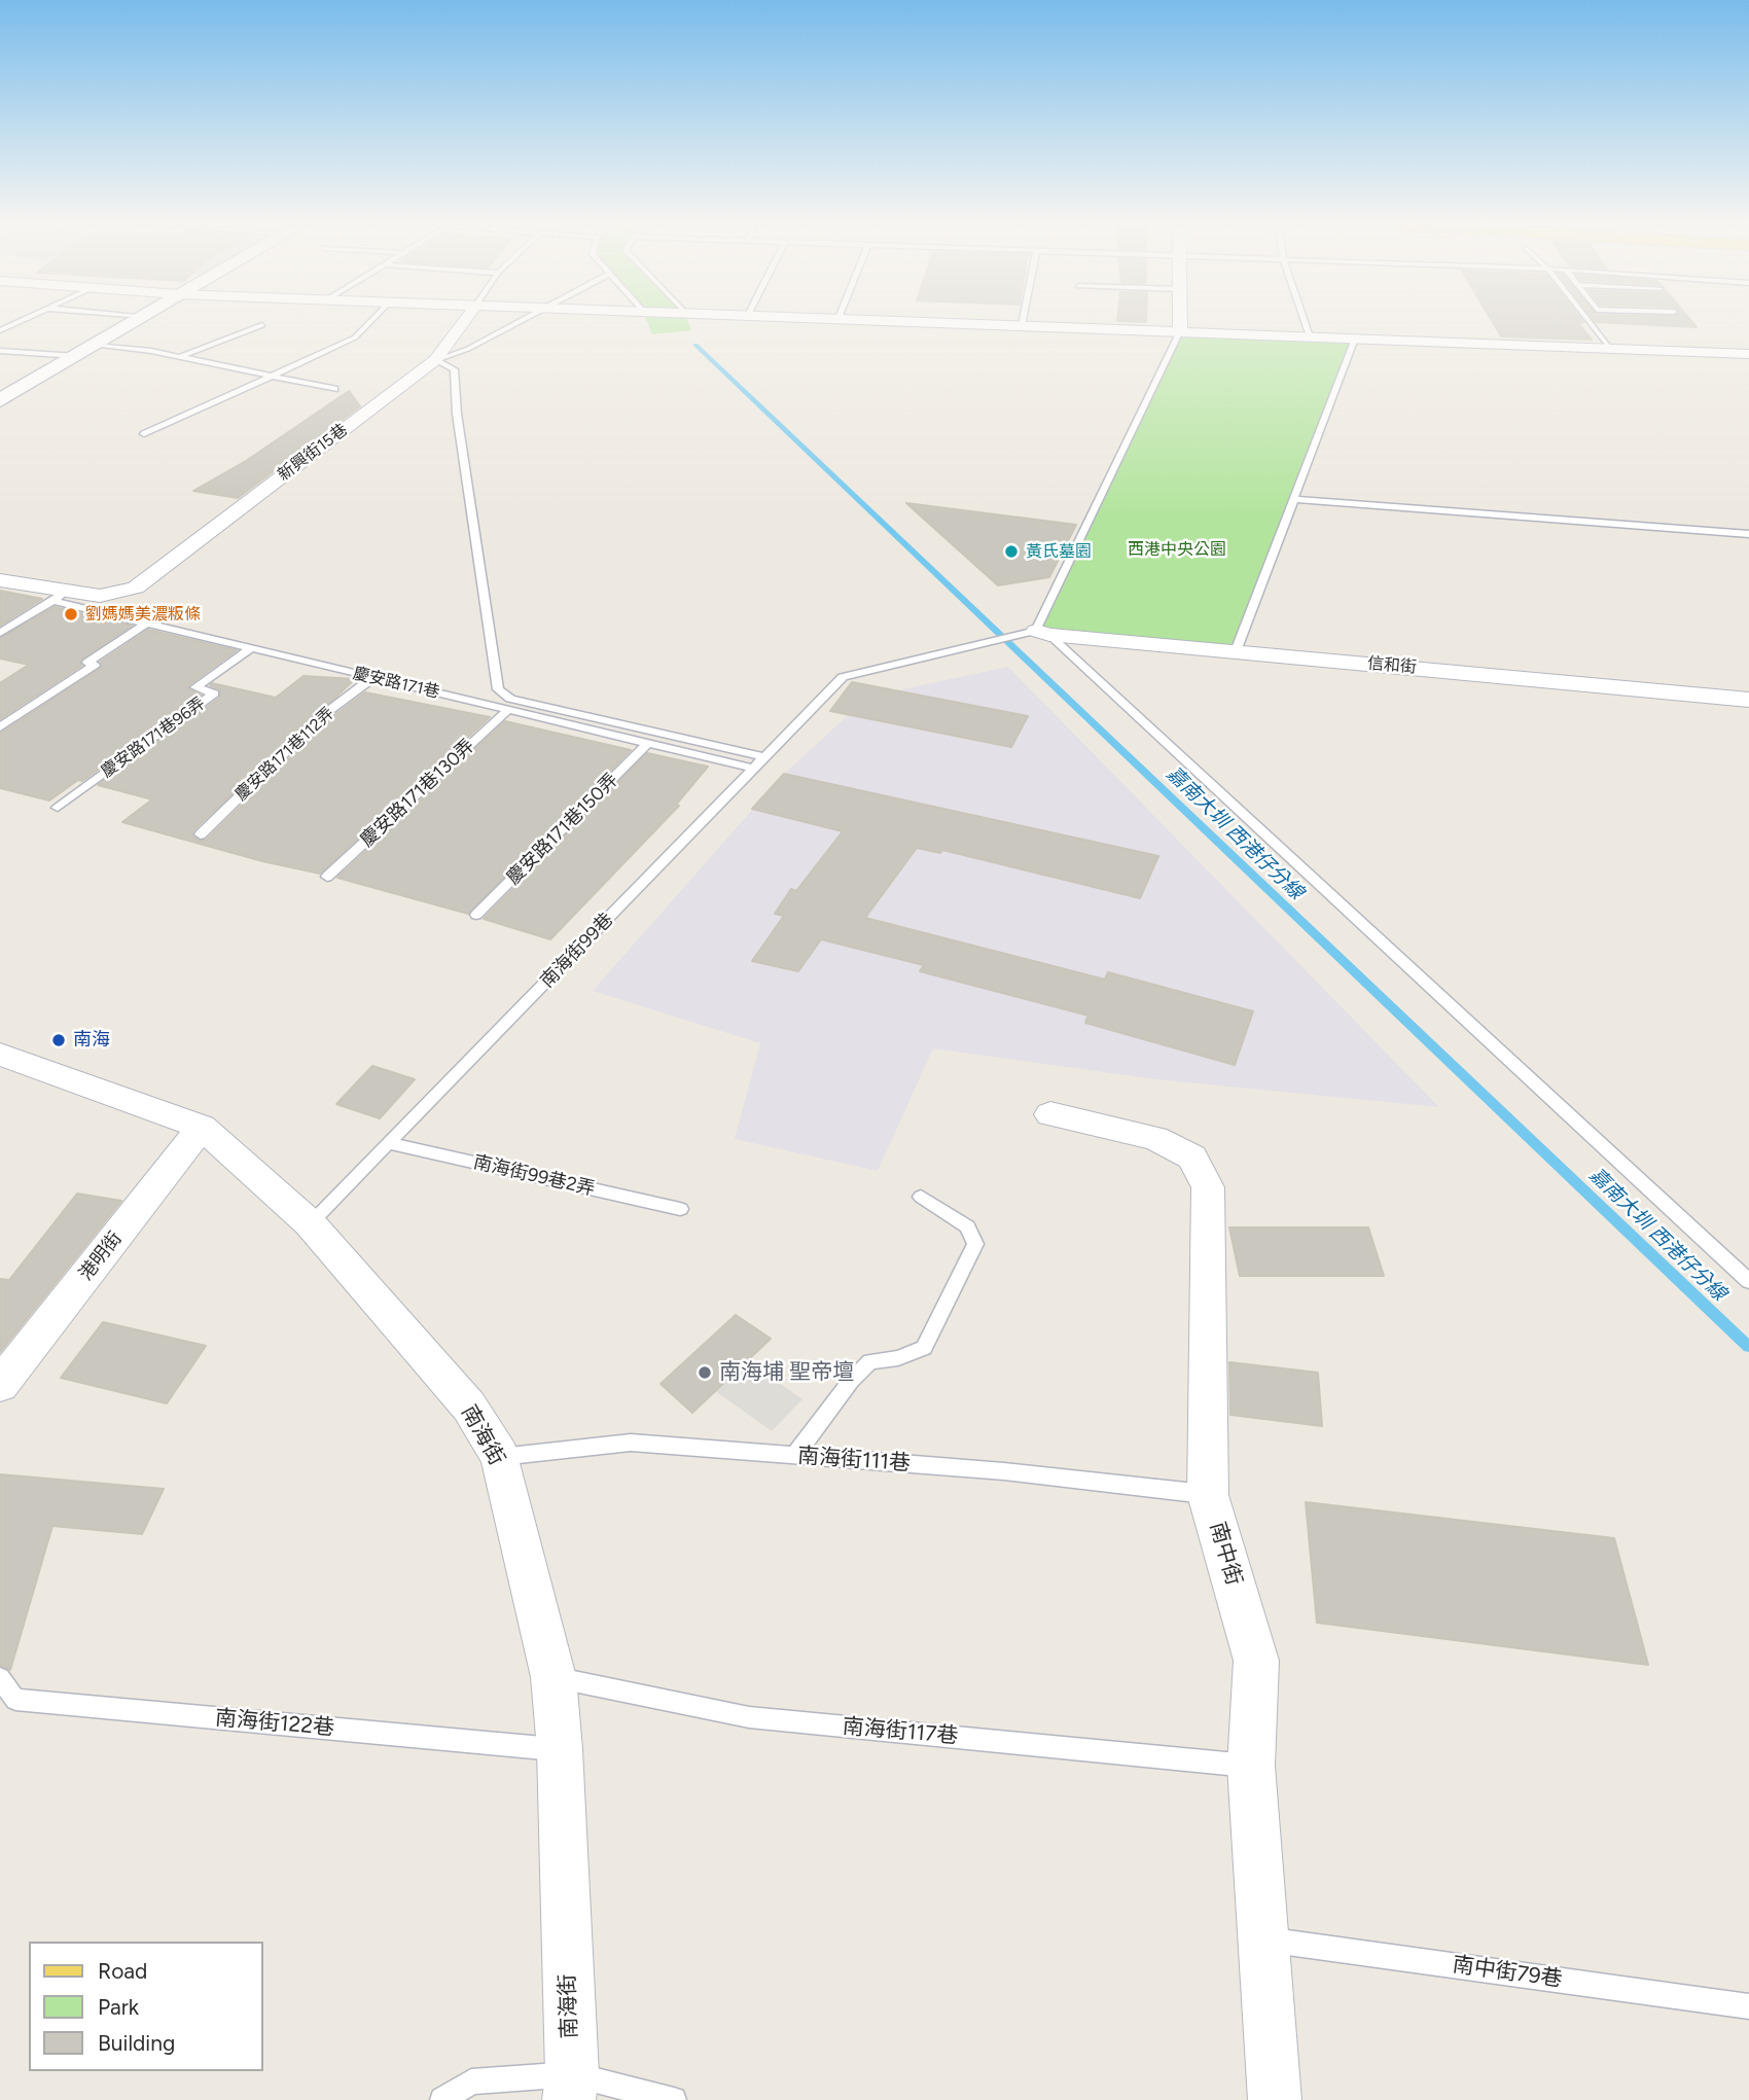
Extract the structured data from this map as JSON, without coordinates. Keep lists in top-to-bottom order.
{
  "streets": {
    "street": [
      "新興街15巷",
      "信和街",
      "慶安路171巷",
      "港明街",
      "南海街",
      "南中街"
    ],
    "lane": [
      "慶安路171巷96弄",
      "慶安路171巷112弄",
      "慶安路171巷130弄",
      "慶安路171巷150弄",
      "南海街99巷",
      "南海街99巷2弄",
      "南海街111巷",
      "南海街122巷",
      "南海街117巷",
      "南中街79巷"
    ]
  },
  "crossings": [
    ["新興街15巷", "慶安路171巷"],
    ["信和街", "南海街99巷"],
    ["慶安路171巷", "慶安路171巷96弄"],
    ["慶安路171巷", "慶安路171巷112弄"],
    ["慶安路171巷", "慶安路171巷130弄"],
    ["慶安路171巷", "慶安路171巷150弄"],
    ["慶安路171巷", "南海街99巷"],
    ["南海街99巷", "南海街99巷2弄"],
    ["南海街99巷", "南海街"],
    ["港明街", "南海街"],
    ["南海街", "南海街111巷"],
    ["南海街", "南海街122巷"],
    ["南海街", "南海街117巷"],
    ["南海街111巷", "南中街"],
    ["南中街", "南海街117巷"],
    ["南中街", "南中街79巷"]
  ],
  "water": ["嘉南大圳 西港仔分線"],
  "parks": ["西港中央公園"],
  "places": [
    "黃氏墓園",
    "劉媽媽美濃粄條",
    "南海",
    "南海埔 聖帝壇"
  ],
  "legend": ["Road", "Park", "Building"]
}
